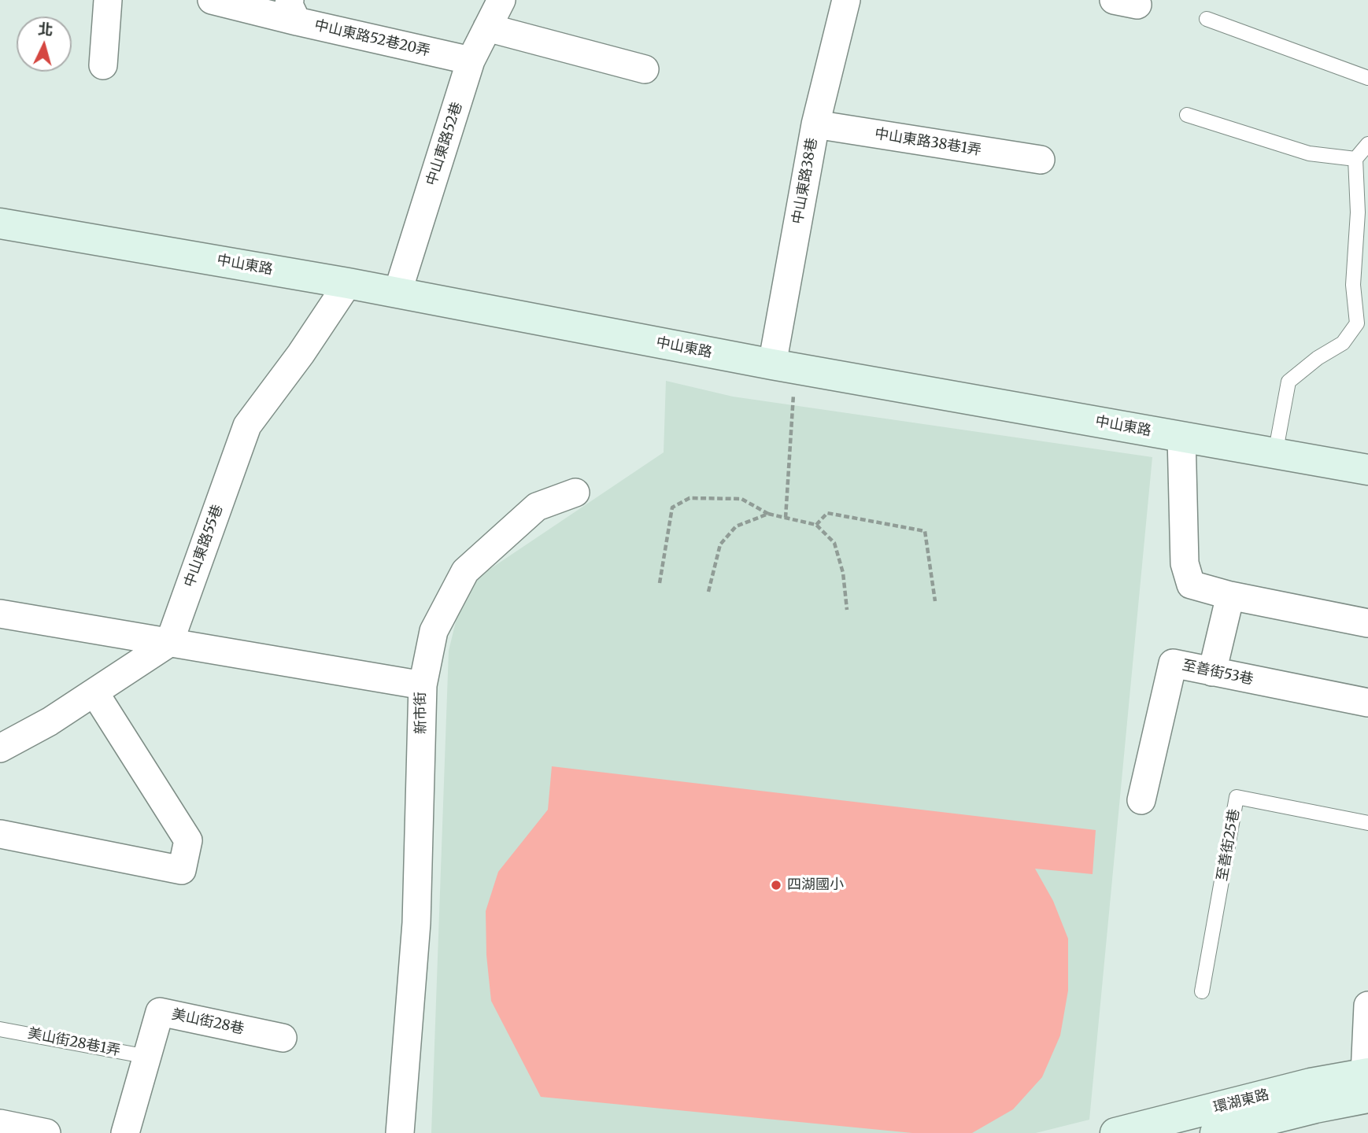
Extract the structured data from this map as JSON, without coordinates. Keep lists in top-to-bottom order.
{
  "streets": {
    "street": [
      "中山東路52巷20弄",
      "中山東路38巷1弄",
      "中山東路52巷",
      "中山東路38巷",
      "中山東路",
      "中山東路55巷",
      "至善街53巷",
      "新市街",
      "美山街28巷",
      "環湖東路"
    ],
    "lane": ["至善街25巷", "美山街28巷1弄"]
  },
  "crossings": [
    ["中山東路52巷20弄", "中山東路52巷"],
    ["中山東路38巷1弄", "中山東路38巷"],
    ["中山東路52巷", "中山東路"],
    ["中山東路38巷", "中山東路"],
    ["中山東路", "中山東路55巷"],
    ["中山東路55巷", "新市街"],
    ["美山街28巷", "美山街28巷1弄"]
  ],
  "places": ["四湖國小"],
  "north": "top"
}
